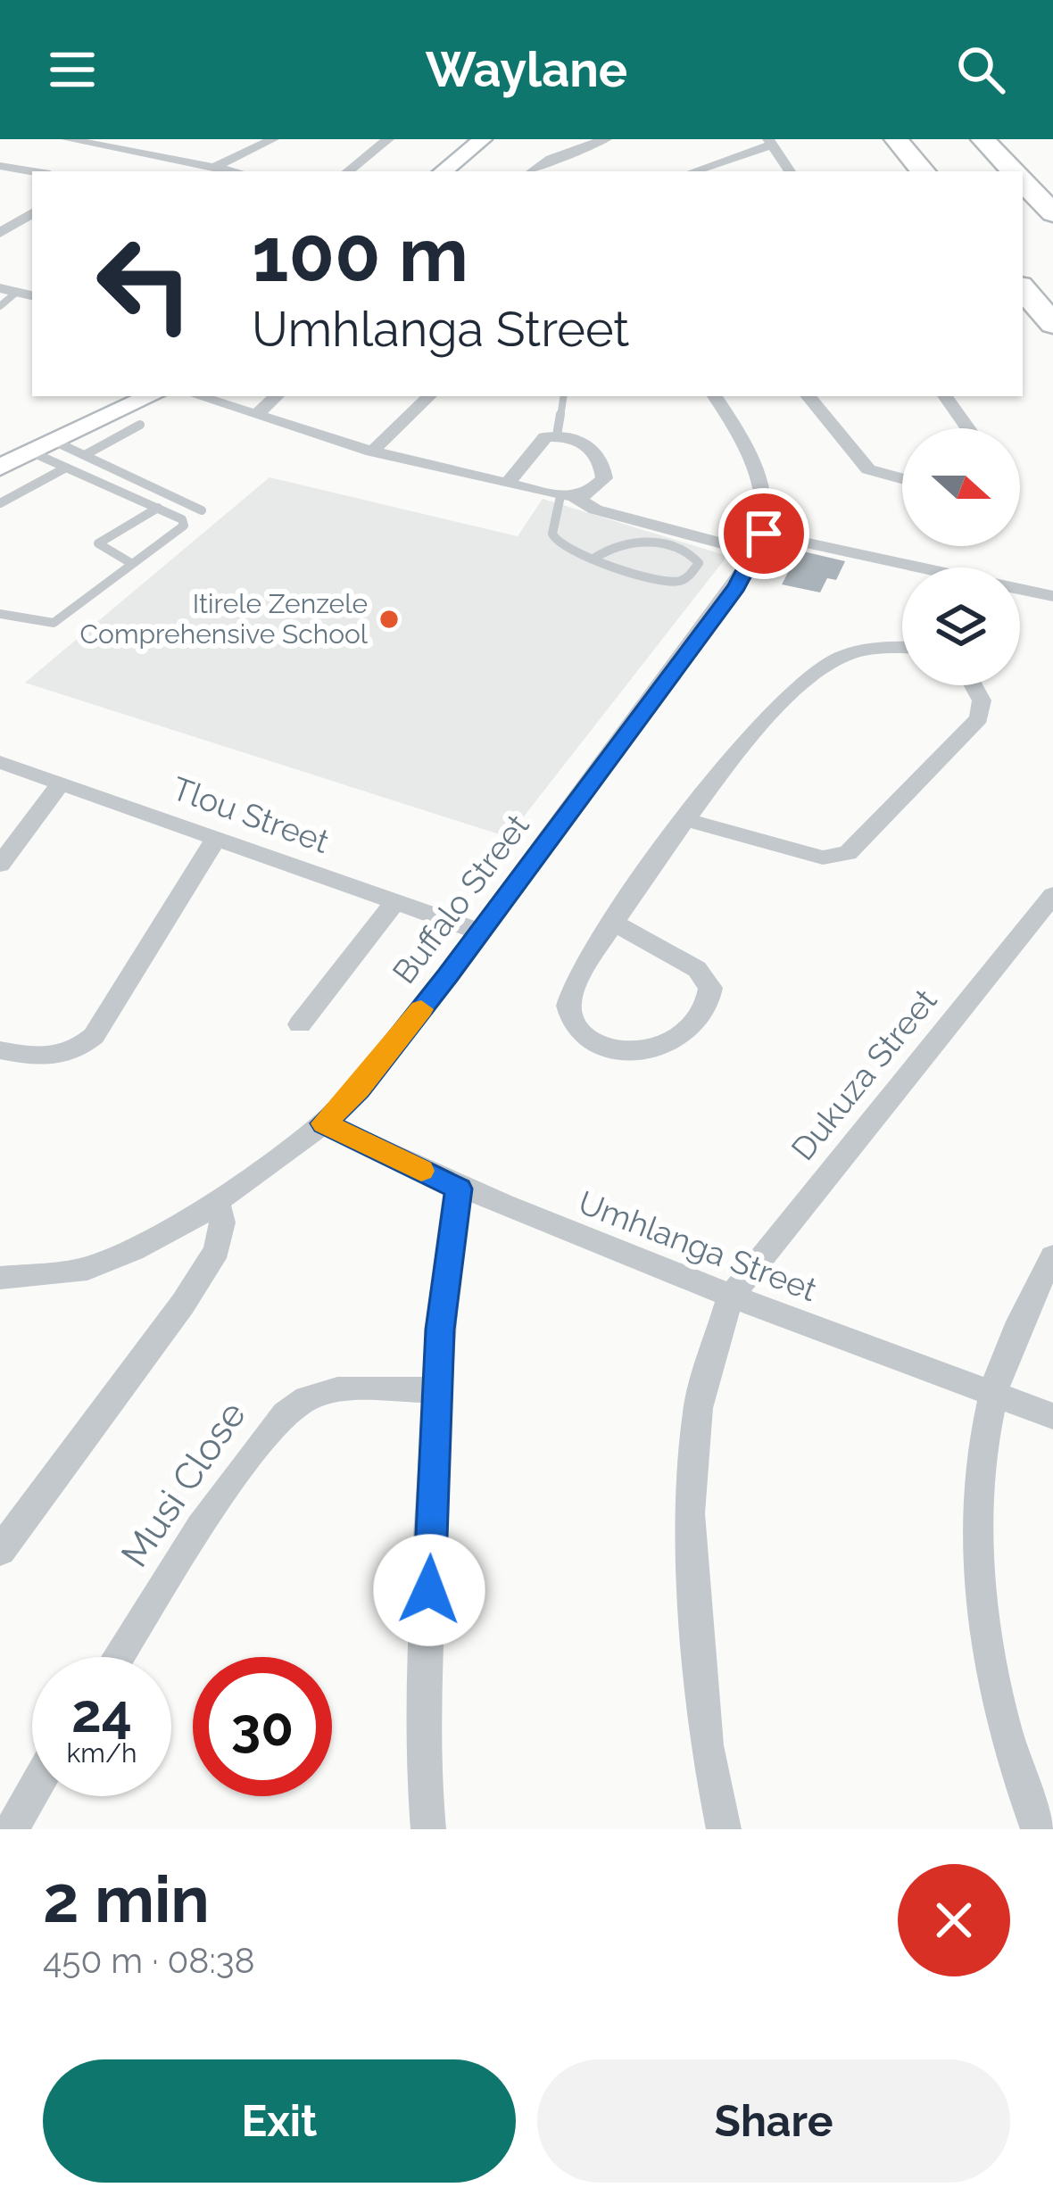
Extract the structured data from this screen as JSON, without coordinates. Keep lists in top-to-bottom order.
{
  "streets": {
    "street": [
      "Tlou Street",
      "Buffalo Street",
      "Dukuza Street",
      "Umhlanga Street",
      "Musi Close"
    ]
  },
  "crossings": [
    ["Tlou Street", "Buffalo Street"],
    ["Buffalo Street", "Umhlanga Street"],
    ["Dukuza Street", "Umhlanga Street"]
  ],
  "places": ["Itirele Zenzele Comprehensive School"],
  "north": "right",
  "page": {
    "header": "Waylane",
    "turn": ["100 m", "Umhlanga Street"],
    "speed": "24 km/h",
    "limit": "30",
    "heading": ["2 min", "450 m · 08:38"],
    "buttons": ["Exit", "Share"]
  }
}
